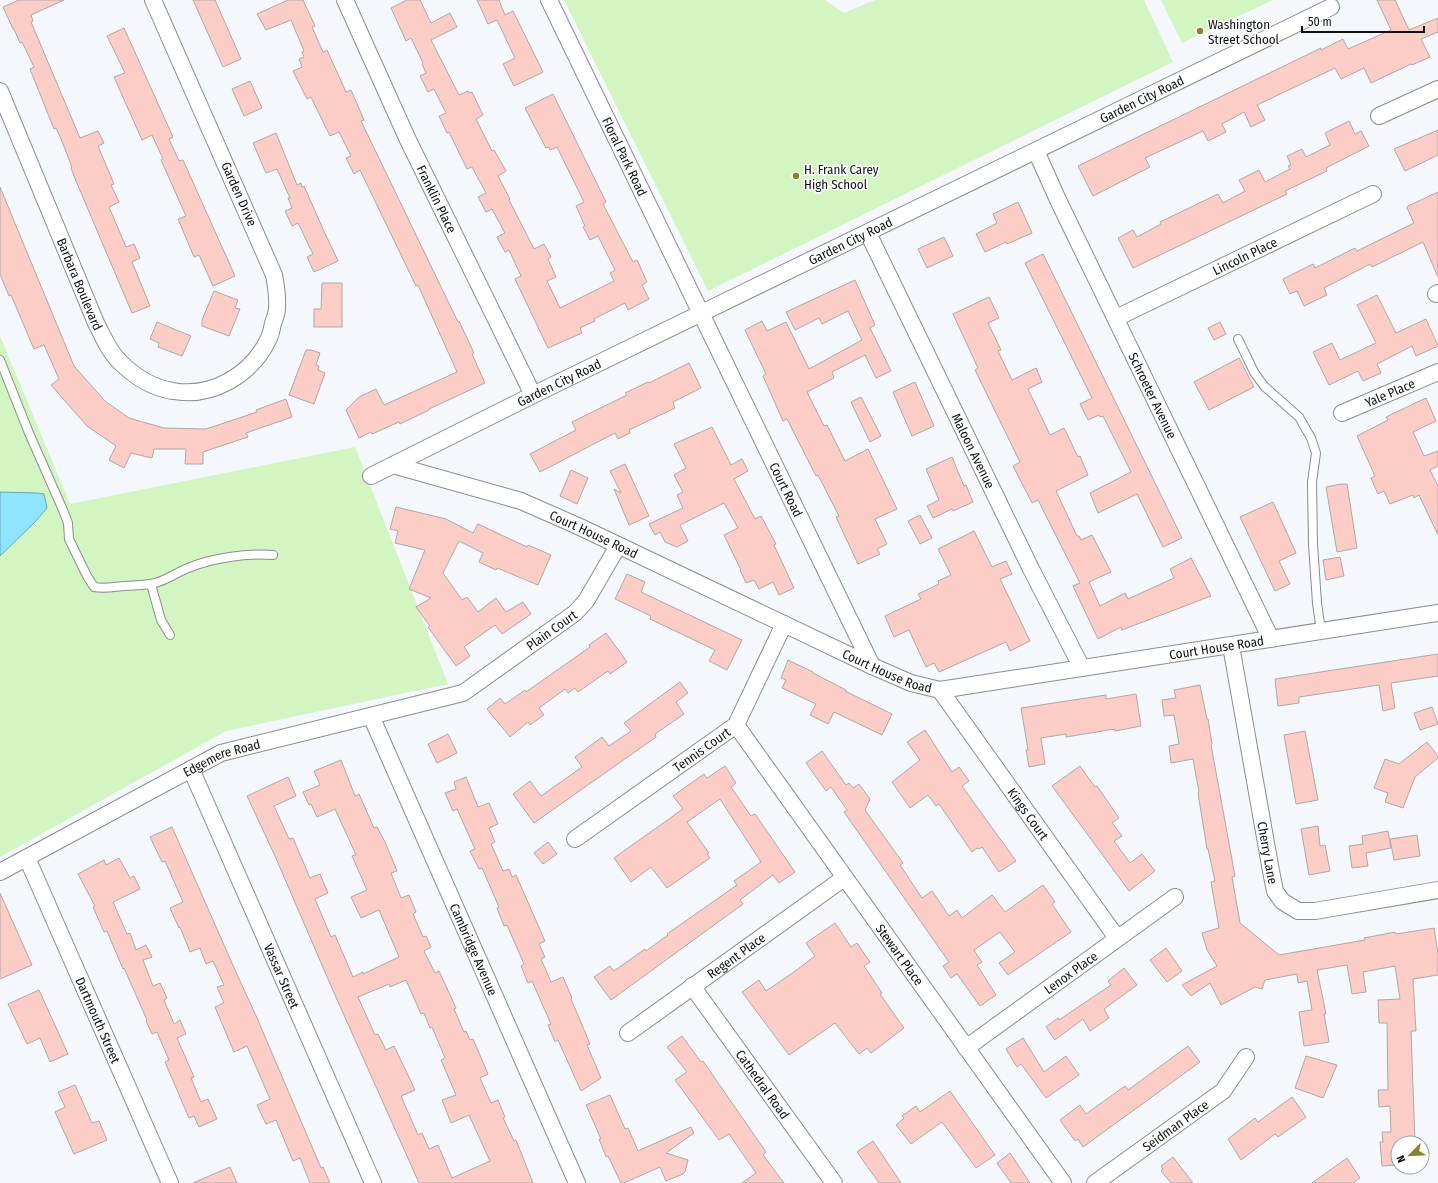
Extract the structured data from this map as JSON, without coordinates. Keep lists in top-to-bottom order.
{
  "streets": {
    "street": [
      "Garden City Road",
      "Floral Park Road",
      "Garden Drive",
      "Franklin Place",
      "Lincoln Place",
      "Barbara Boulevard",
      "Yale Place",
      "Schroeter Avenue",
      "Maloon Avenue",
      "Court Road",
      "Court House Road",
      "Plain Court",
      "Tennis Court",
      "Edgemere Road",
      "Kings Court",
      "Cherry Lane",
      "Cambridge Avenue",
      "Regent Place",
      "Stewart Place",
      "Lenox Place",
      "Vassar Street",
      "Dartmouth Street",
      "Cathedral Road",
      "Seidman Place"
    ]
  },
  "crossings": [
    ["Garden City Road", "Floral Park Road"],
    ["Garden City Road", "Franklin Place"],
    ["Garden City Road", "Schroeter Avenue"],
    ["Garden City Road", "Maloon Avenue"],
    ["Garden City Road", "Court Road"],
    ["Garden City Road", "Court House Road"],
    ["Floral Park Road", "Court Road"],
    ["Garden Drive", "Barbara Boulevard"],
    ["Lincoln Place", "Schroeter Avenue"],
    ["Schroeter Avenue", "Court House Road"],
    ["Maloon Avenue", "Court House Road"],
    ["Court Road", "Court House Road"],
    ["Court House Road", "Plain Court"],
    ["Court House Road", "Tennis Court"],
    ["Court House Road", "Kings Court"],
    ["Court House Road", "Cherry Lane"],
    ["Plain Court", "Edgemere Road"],
    ["Tennis Court", "Stewart Place"],
    ["Edgemere Road", "Cambridge Avenue"],
    ["Edgemere Road", "Vassar Street"],
    ["Edgemere Road", "Dartmouth Street"],
    ["Kings Court", "Lenox Place"],
    ["Regent Place", "Stewart Place"],
    ["Regent Place", "Cathedral Road"],
    ["Stewart Place", "Lenox Place"]
  ],
  "places": ["Washington Street School", "H. Frank Carey High School"],
  "scale_bar": "50 m",
  "north": "bottom left"
}
